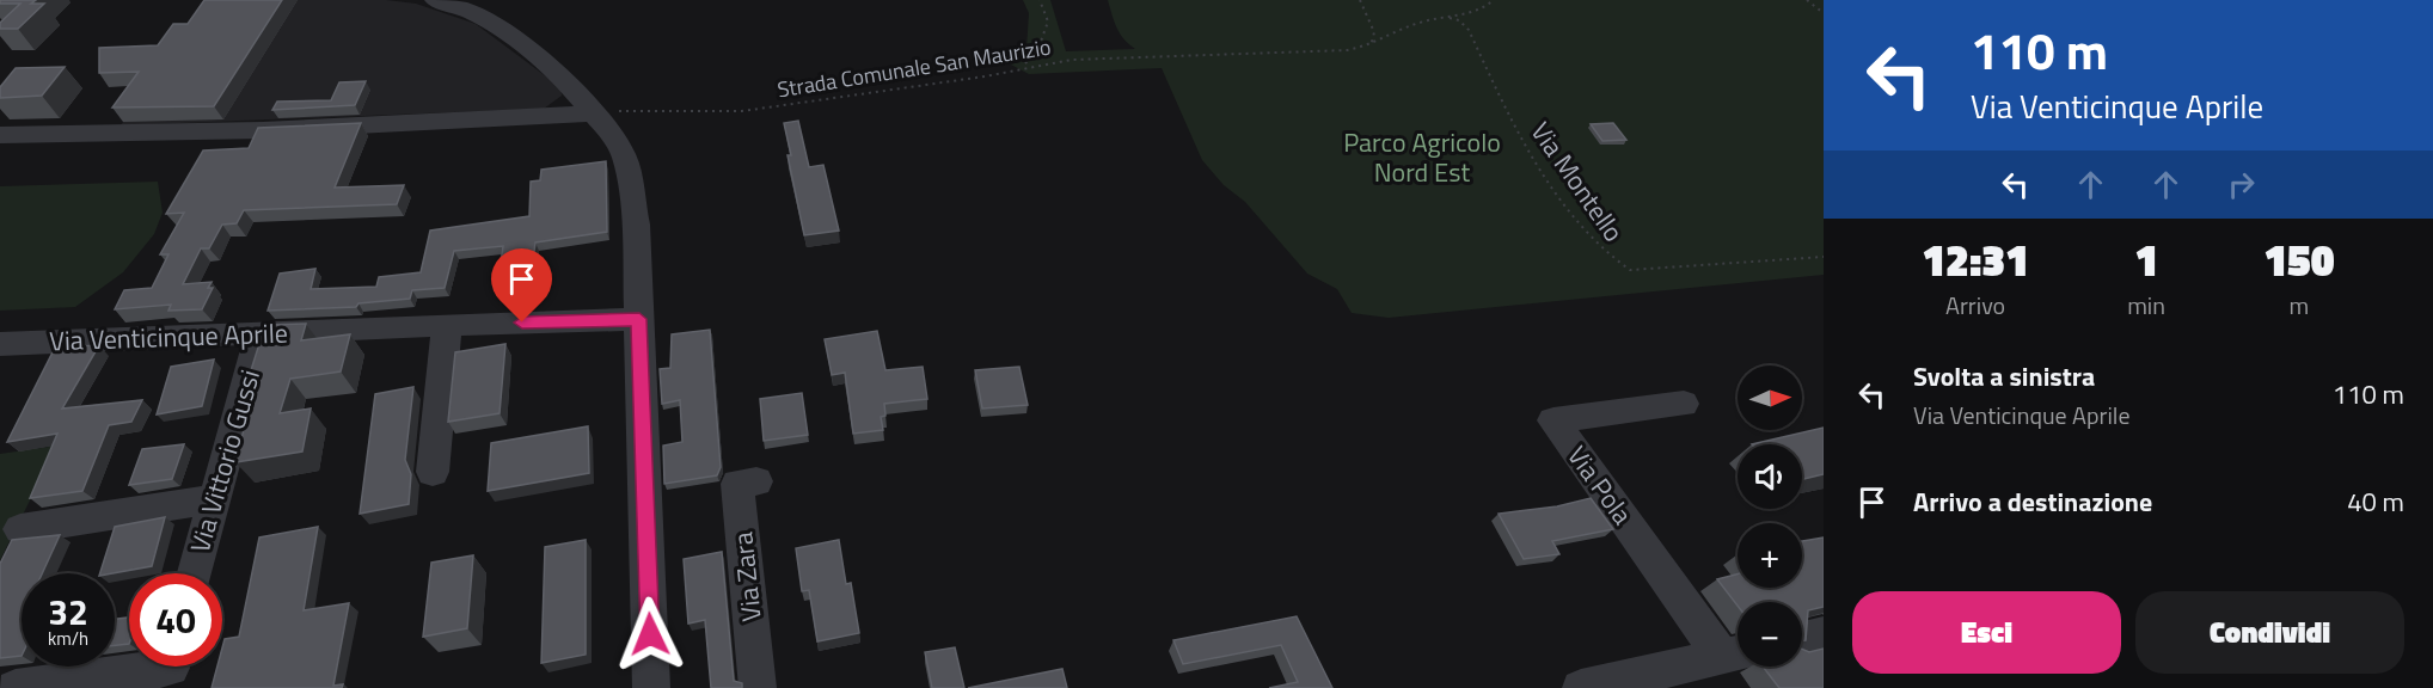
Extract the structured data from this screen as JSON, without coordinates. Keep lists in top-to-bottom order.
{
  "streets": {
    "street": [
      "Via Venticinque Aprile",
      "Via Vittorio Gussi",
      "Via Pola",
      "Via Zara"
    ],
    "path": ["Strada Comunale San Maurizio", "Via Montello"]
  },
  "crossings": [
    ["Strada Comunale San Maurizio", "Via Montello"],
    ["Via Venticinque Aprile", "Via Vittorio Gussi"]
  ],
  "parks": ["Parco Agricolo Nord Est"],
  "north": "right",
  "page": {
    "turn": ["110 m", "Via Venticinque Aprile"],
    "eta": [
      "12:31",
      "Arrivo",
      "1",
      "min",
      "150",
      "m"
    ],
    "list": [
      {
        "name": "Svolta a sinistra",
        "note": "Via Venticinque Aprile",
        "value": "110 m"
      },
      {
        "name": "Arrivo a destinazione",
        "value": "40 m"
      }
    ],
    "map_buttons": ["+", "−"],
    "speed": "32 km/h",
    "limit": "40",
    "buttons": ["Esci", "Condividi"]
  }
}
